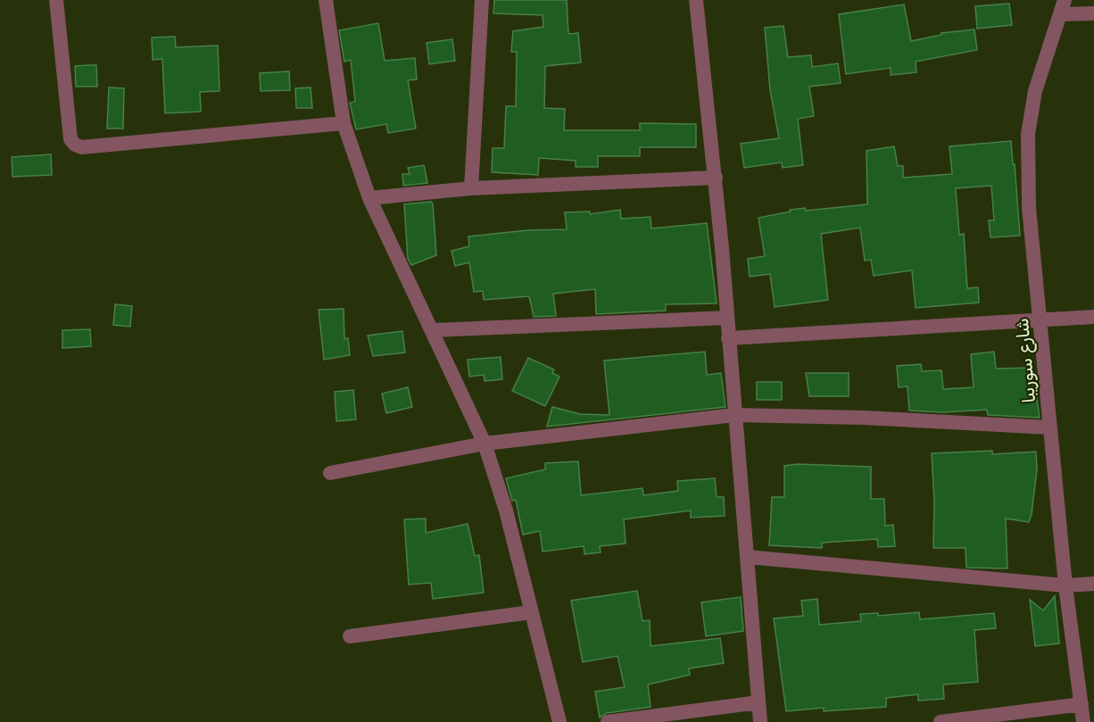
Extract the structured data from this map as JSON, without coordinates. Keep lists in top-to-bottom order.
{
  "streets": {
    "street": ["شارع سوريبا"]
  }
}
